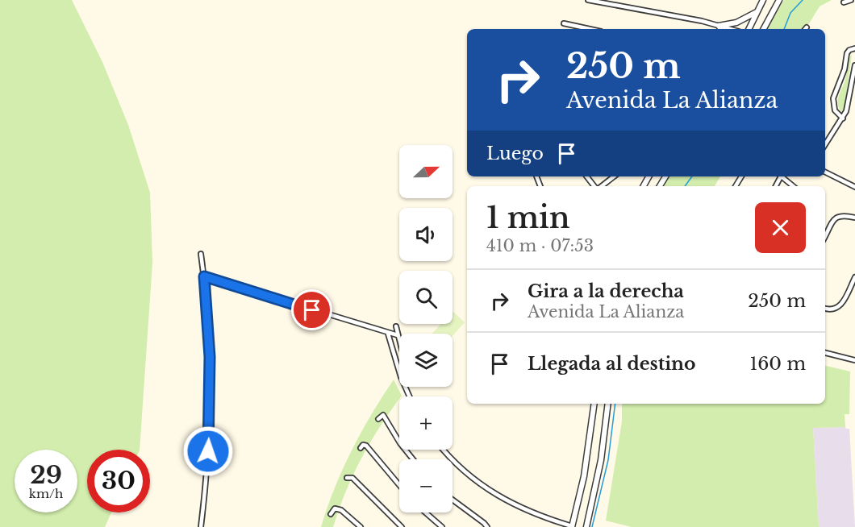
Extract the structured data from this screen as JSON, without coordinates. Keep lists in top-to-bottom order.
{
  "north": "right",
  "page": {
    "turn": ["250 m", "Avenida La Alianza"],
    "then": "Luego",
    "map_buttons": ["+", "−"],
    "heading": ["1 min", "410 m · 07:53"],
    "list": [
      {
        "name": "Gira a la derecha",
        "note": "Avenida La Alianza",
        "value": "250 m"
      },
      {
        "name": "Llegada al destino",
        "value": "160 m"
      }
    ],
    "speed": "29 km/h",
    "limit": "30"
  }
}
